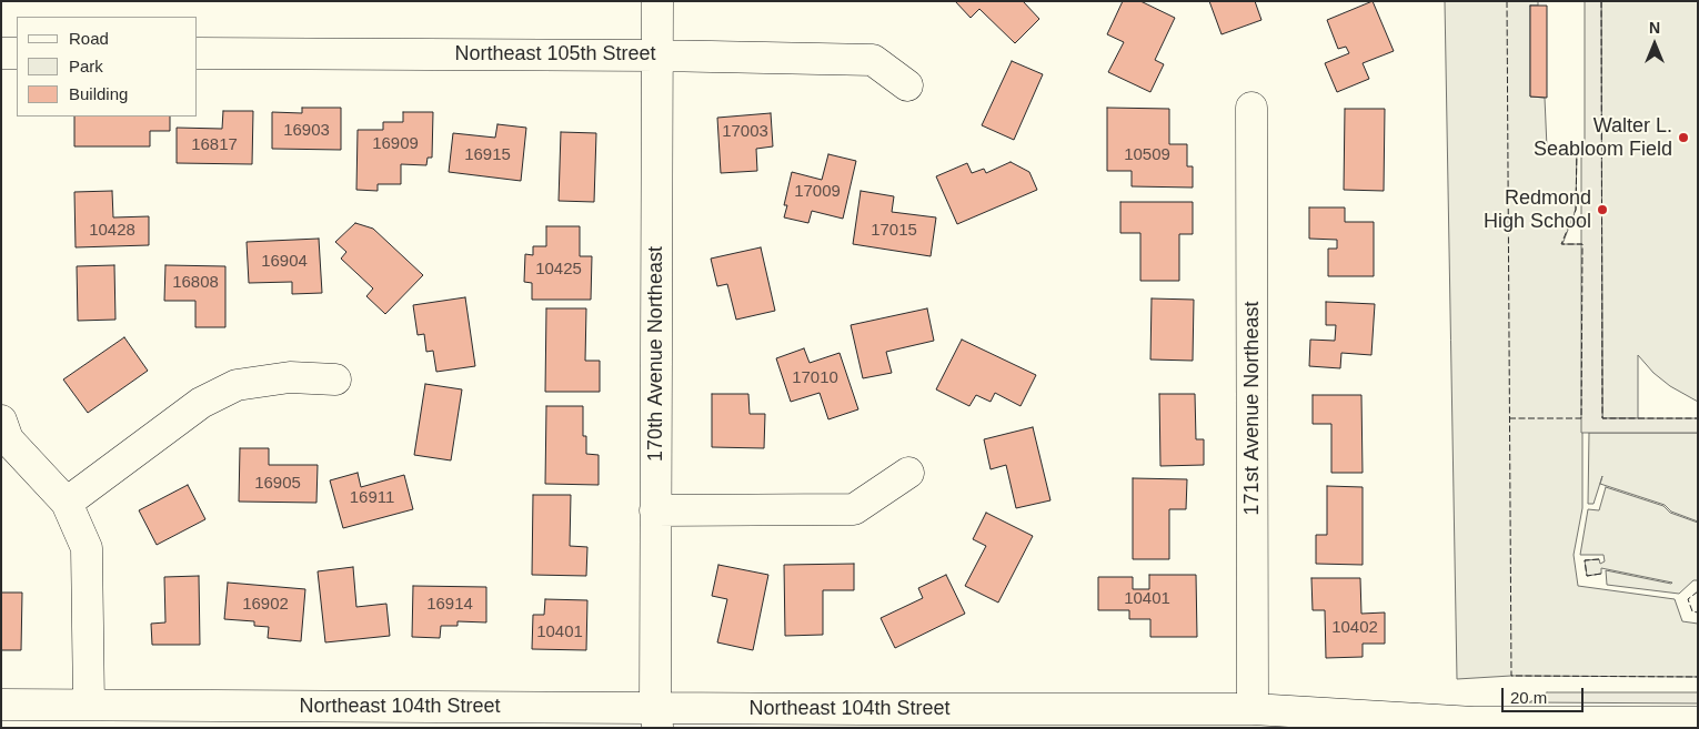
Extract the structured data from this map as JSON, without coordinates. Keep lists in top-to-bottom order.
{
  "streets": {
    "street": [
      "Northeast 105th Street",
      "170th Avenue Northeast",
      "171st Avenue Northeast",
      "Northeast 104th Street"
    ]
  },
  "crossings": [
    ["Northeast 105th Street", "170th Avenue Northeast"],
    ["170th Avenue Northeast", "Northeast 104th Street"],
    ["171st Avenue Northeast", "Northeast 104th Street"]
  ],
  "places": ["Walter L. Seabloom Field", "Redmond High School"],
  "house_numbers": [
    "16903",
    "17003",
    "16909",
    "16817",
    "16915",
    "10509",
    "17009",
    "10428",
    "17015",
    "16904",
    "10425",
    "16808",
    "17010",
    "16905",
    "16911",
    "10401",
    "16902",
    "16914",
    "10402",
    "10401"
  ],
  "legend": ["Road", "Park", "Building"],
  "scale_bar": "20 m",
  "north": "top"
}
